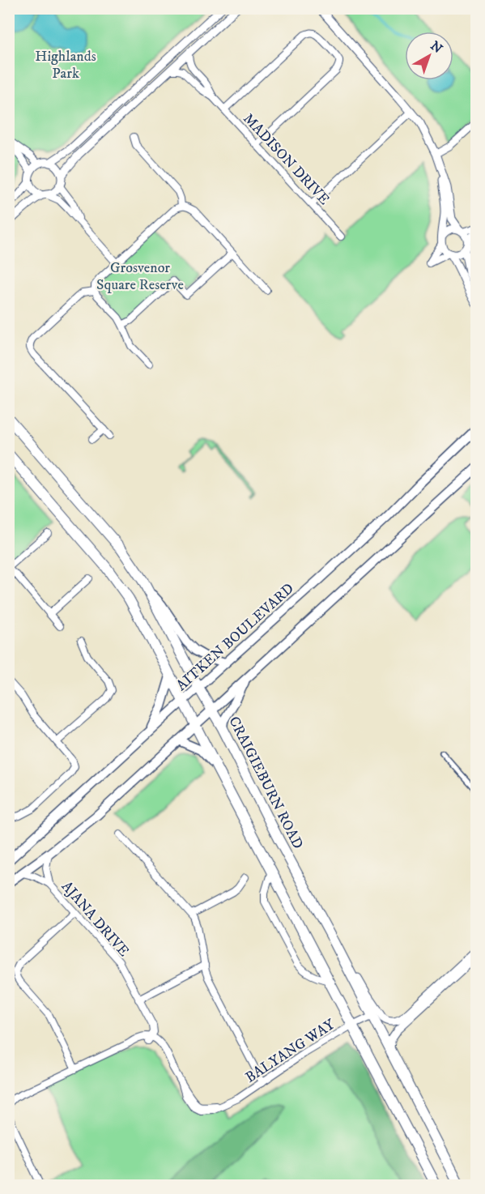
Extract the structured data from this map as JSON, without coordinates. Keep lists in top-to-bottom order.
{
  "streets": {
    "main road": ["AITKEN BOULEVARD", "CRAIGIEBURN ROAD"],
    "street": ["MADISON DRIVE", "AJANA DRIVE", "BALYANG WAY"]
  },
  "crossings": [
    ["AITKEN BOULEVARD", "CRAIGIEBURN ROAD"],
    ["CRAIGIEBURN ROAD", "BALYANG WAY"],
    ["AJANA DRIVE", "BALYANG WAY"]
  ],
  "parks": ["Highlands Park", "Grosvenor Square Reserve"],
  "north": "top right"
}
